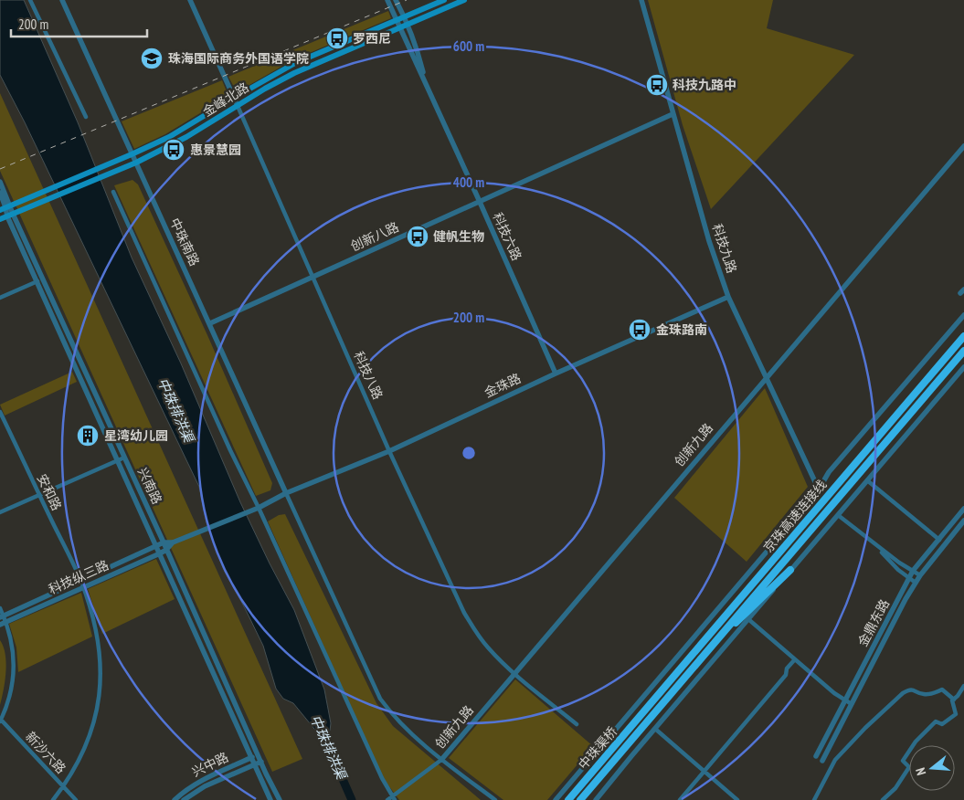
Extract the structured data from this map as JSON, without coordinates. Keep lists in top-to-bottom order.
{
  "streets": {
    "highway": ["京珠高速连接线", "中珠渠桥"],
    "main road": ["金峰北路"],
    "street": [
      "创新八路",
      "科技六路",
      "中珠南路",
      "科技九路",
      "科技八路",
      "金珠路",
      "创新九路",
      "兴南路",
      "安和路",
      "科技纵三路",
      "金鼎东路",
      "新沙六路",
      "兴中路"
    ]
  },
  "crossings": [
    ["金峰北路", "科技六路"],
    ["金峰北路", "中珠南路"],
    ["金峰北路", "科技八路"],
    ["金峰北路", "兴南路"],
    ["创新八路", "科技六路"],
    ["创新八路", "中珠南路"],
    ["创新八路", "科技九路"],
    ["创新八路", "科技八路"],
    ["科技六路", "金珠路"],
    ["中珠南路", "金珠路"],
    ["科技九路", "金珠路"],
    ["科技九路", "创新九路"],
    ["科技八路", "金珠路"],
    ["科技八路", "创新九路"],
    ["兴南路", "科技纵三路"],
    ["兴南路", "兴中路"],
    ["安和路", "科技纵三路"],
    ["安和路", "新沙六路"],
    ["京珠高速连接线", "中珠渠桥"]
  ],
  "water": ["中珠排洪渠"],
  "places": {
    "bus stop": [
      "罗西尼",
      "科技九路中",
      "惠景慧园",
      "健帆生物",
      "金珠路南"
    ],
    "school or university": ["珠海国际商务外国语学院"],
    "building": ["星湾幼儿园"]
  },
  "scale_bar": "200 m",
  "north": "left",
  "rings": ["600 m", "400 m", "200 m"]
}
